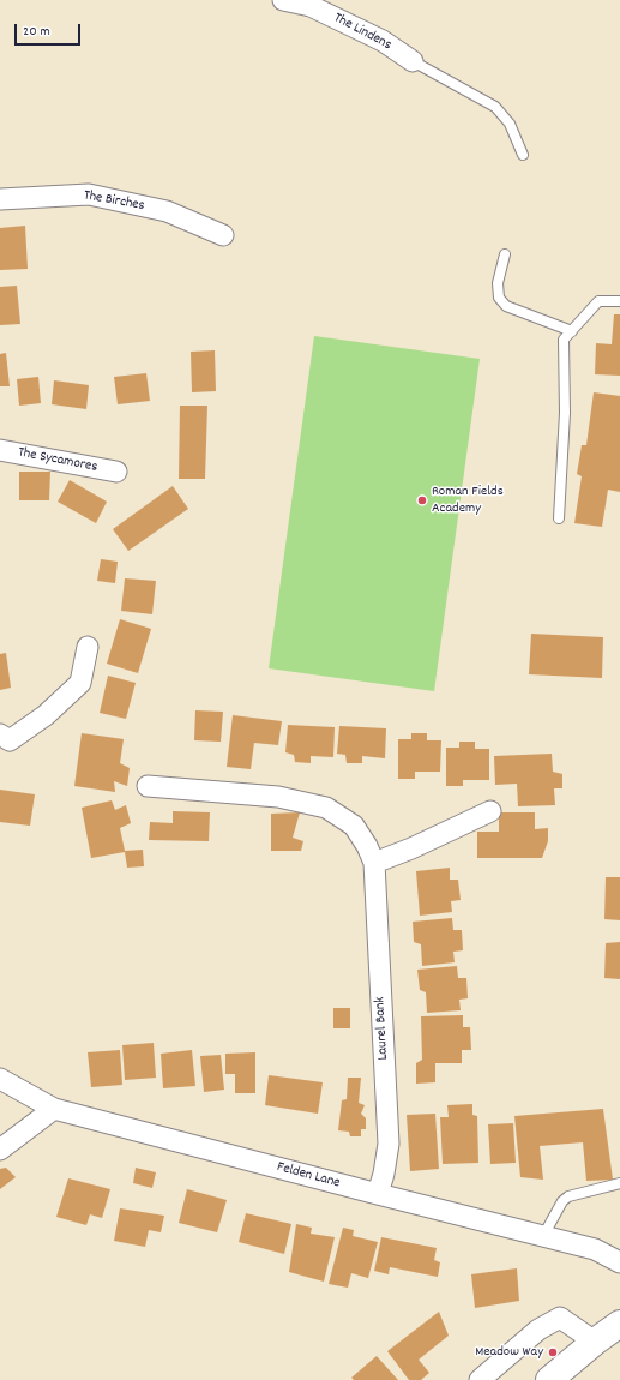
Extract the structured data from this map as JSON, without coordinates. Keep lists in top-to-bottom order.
{
  "streets": {
    "street": [
      "The Lindens",
      "The Birches",
      "The Sycamores",
      "Laurel Bank",
      "Felden Lane"
    ]
  },
  "crossings": [
    ["Laurel Bank", "Felden Lane"]
  ],
  "places": ["Roman Fields Academy", "Meadow Way"],
  "scale_bar": "20 m"
}
